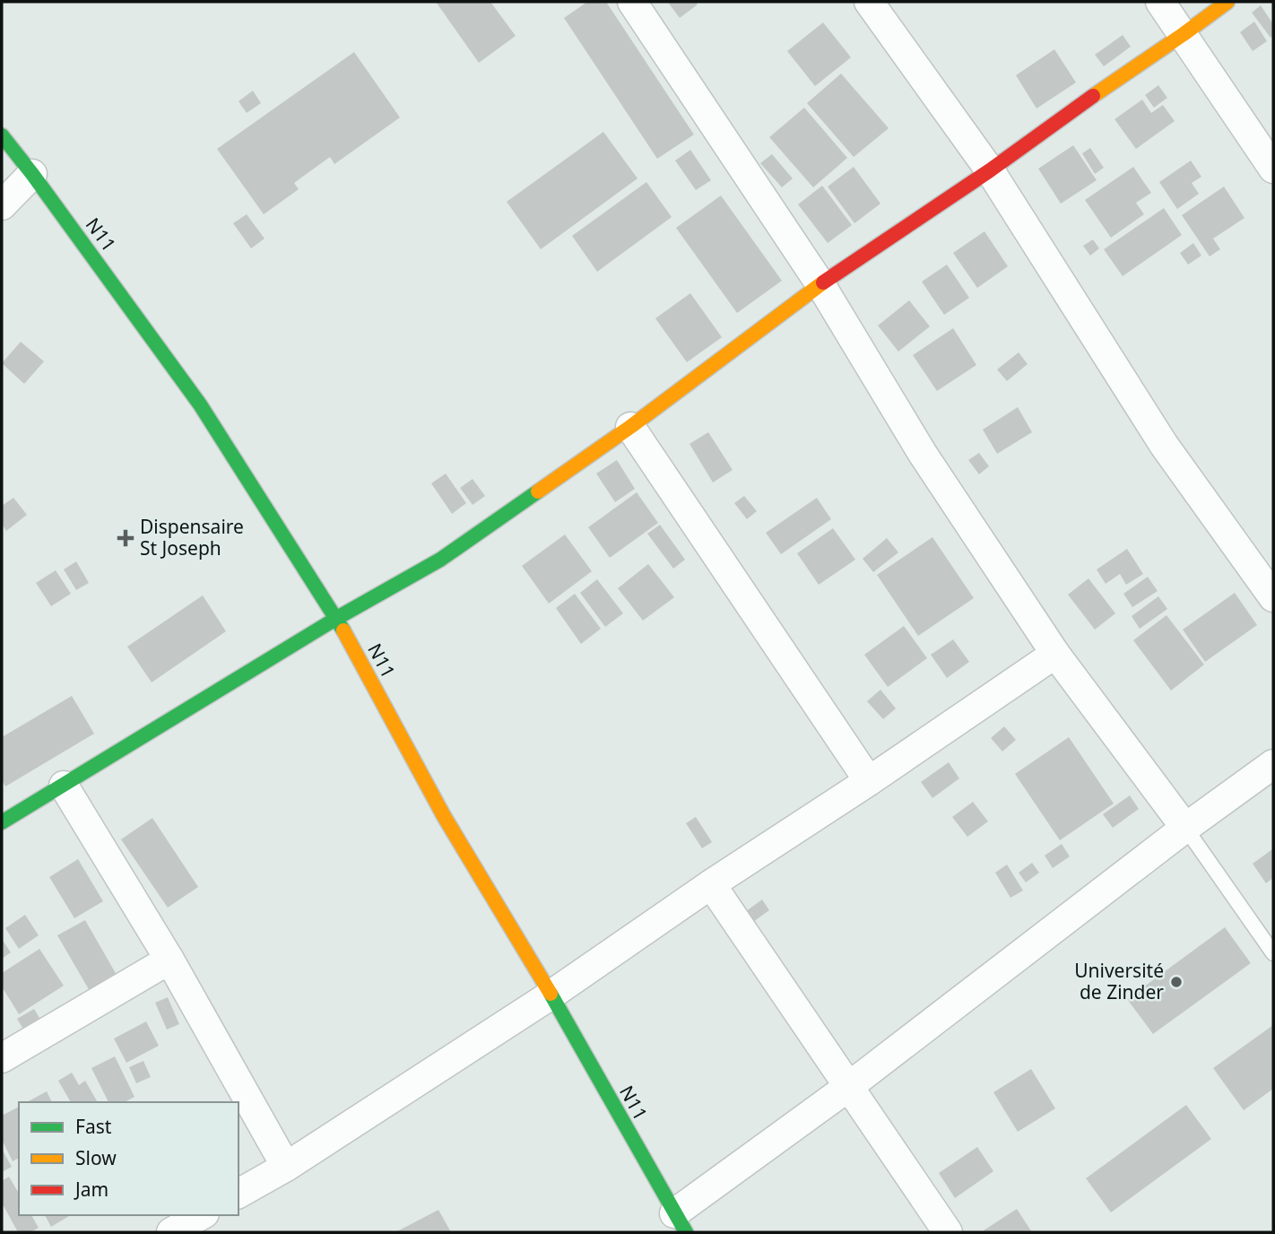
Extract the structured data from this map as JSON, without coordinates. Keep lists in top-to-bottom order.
{
  "streets": {
    "street": ["N11"]
  },
  "places": {
    "health": ["Dispensaire St Joseph"],
    "other": ["Université de Zinder"]
  },
  "legend": ["Fast", "Slow", "Jam"]
}
